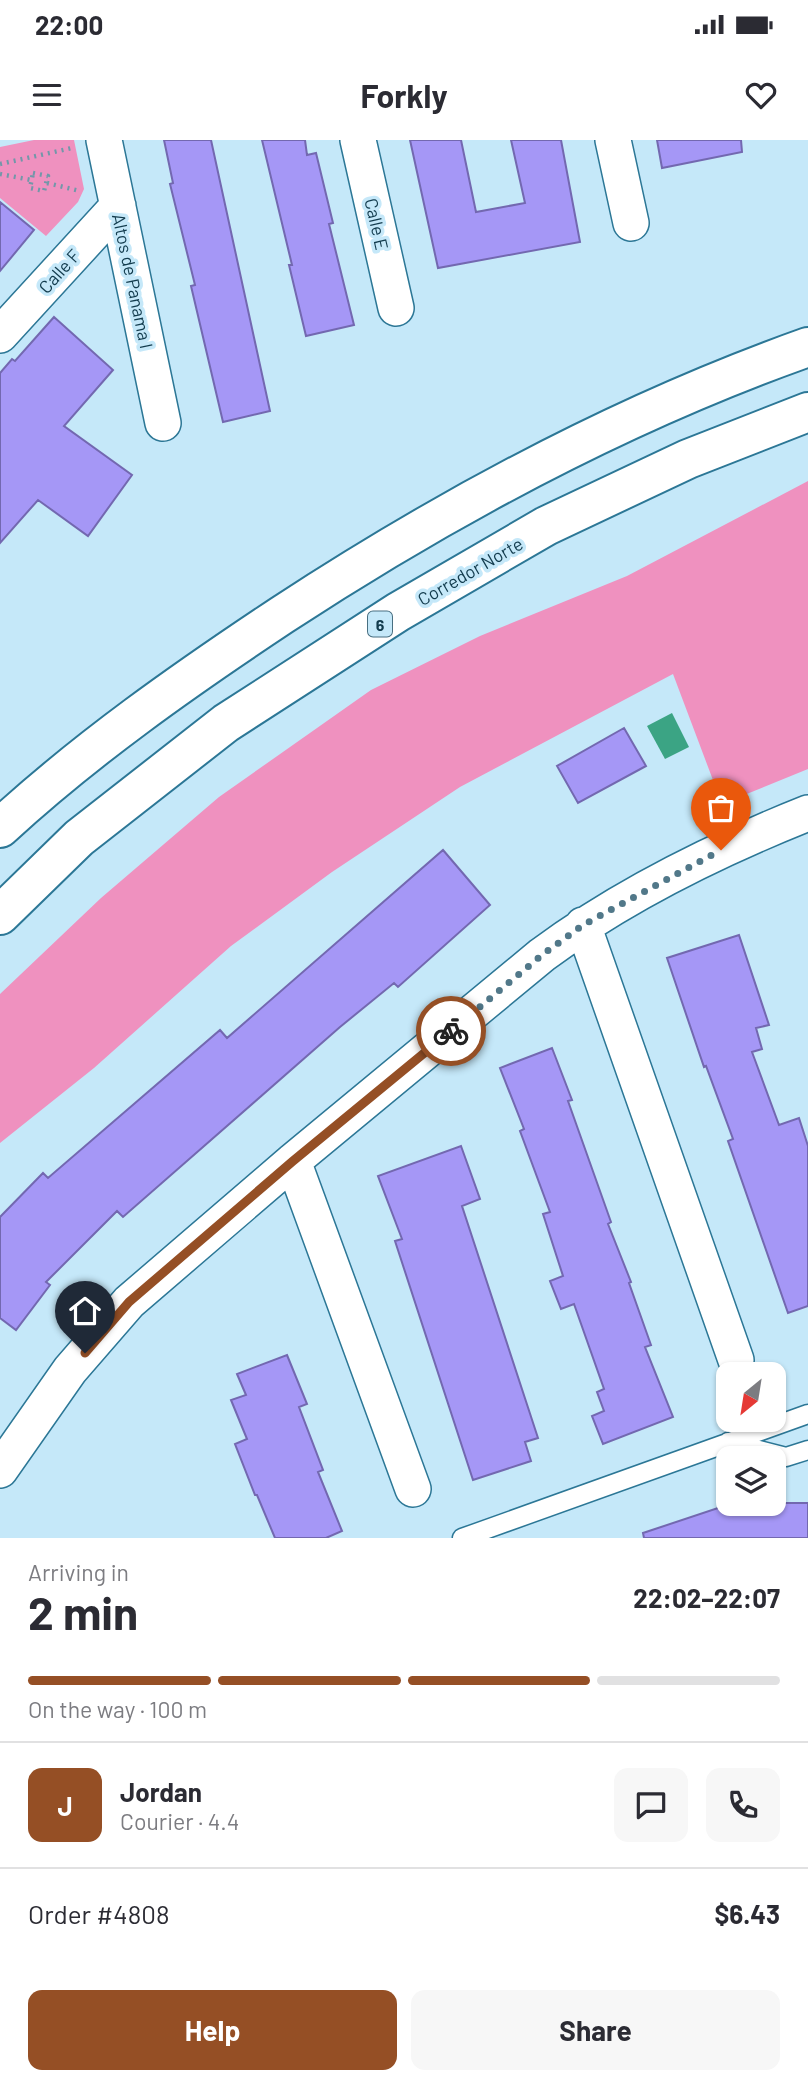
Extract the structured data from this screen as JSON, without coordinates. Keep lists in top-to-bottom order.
{
  "streets": {
    "highway": ["Corredor Norte", "6"],
    "street": ["Calle E", "Calle F", "Altos de Panama I"]
  },
  "crossings": [
    ["Calle F", "Altos de Panama I"]
  ],
  "north": "bottom left",
  "page": {
    "status": "22:00",
    "header": "Forkly",
    "heading": ["2 min", "Arriving in", "22:02–22:07"],
    "panel": [
      "Jordan",
      "Courier · 4.4",
      "Order #4808",
      "$6.43"
    ],
    "bar": "On the way · 100 m",
    "round": "J",
    "buttons": ["Help", "Share"]
  }
}
